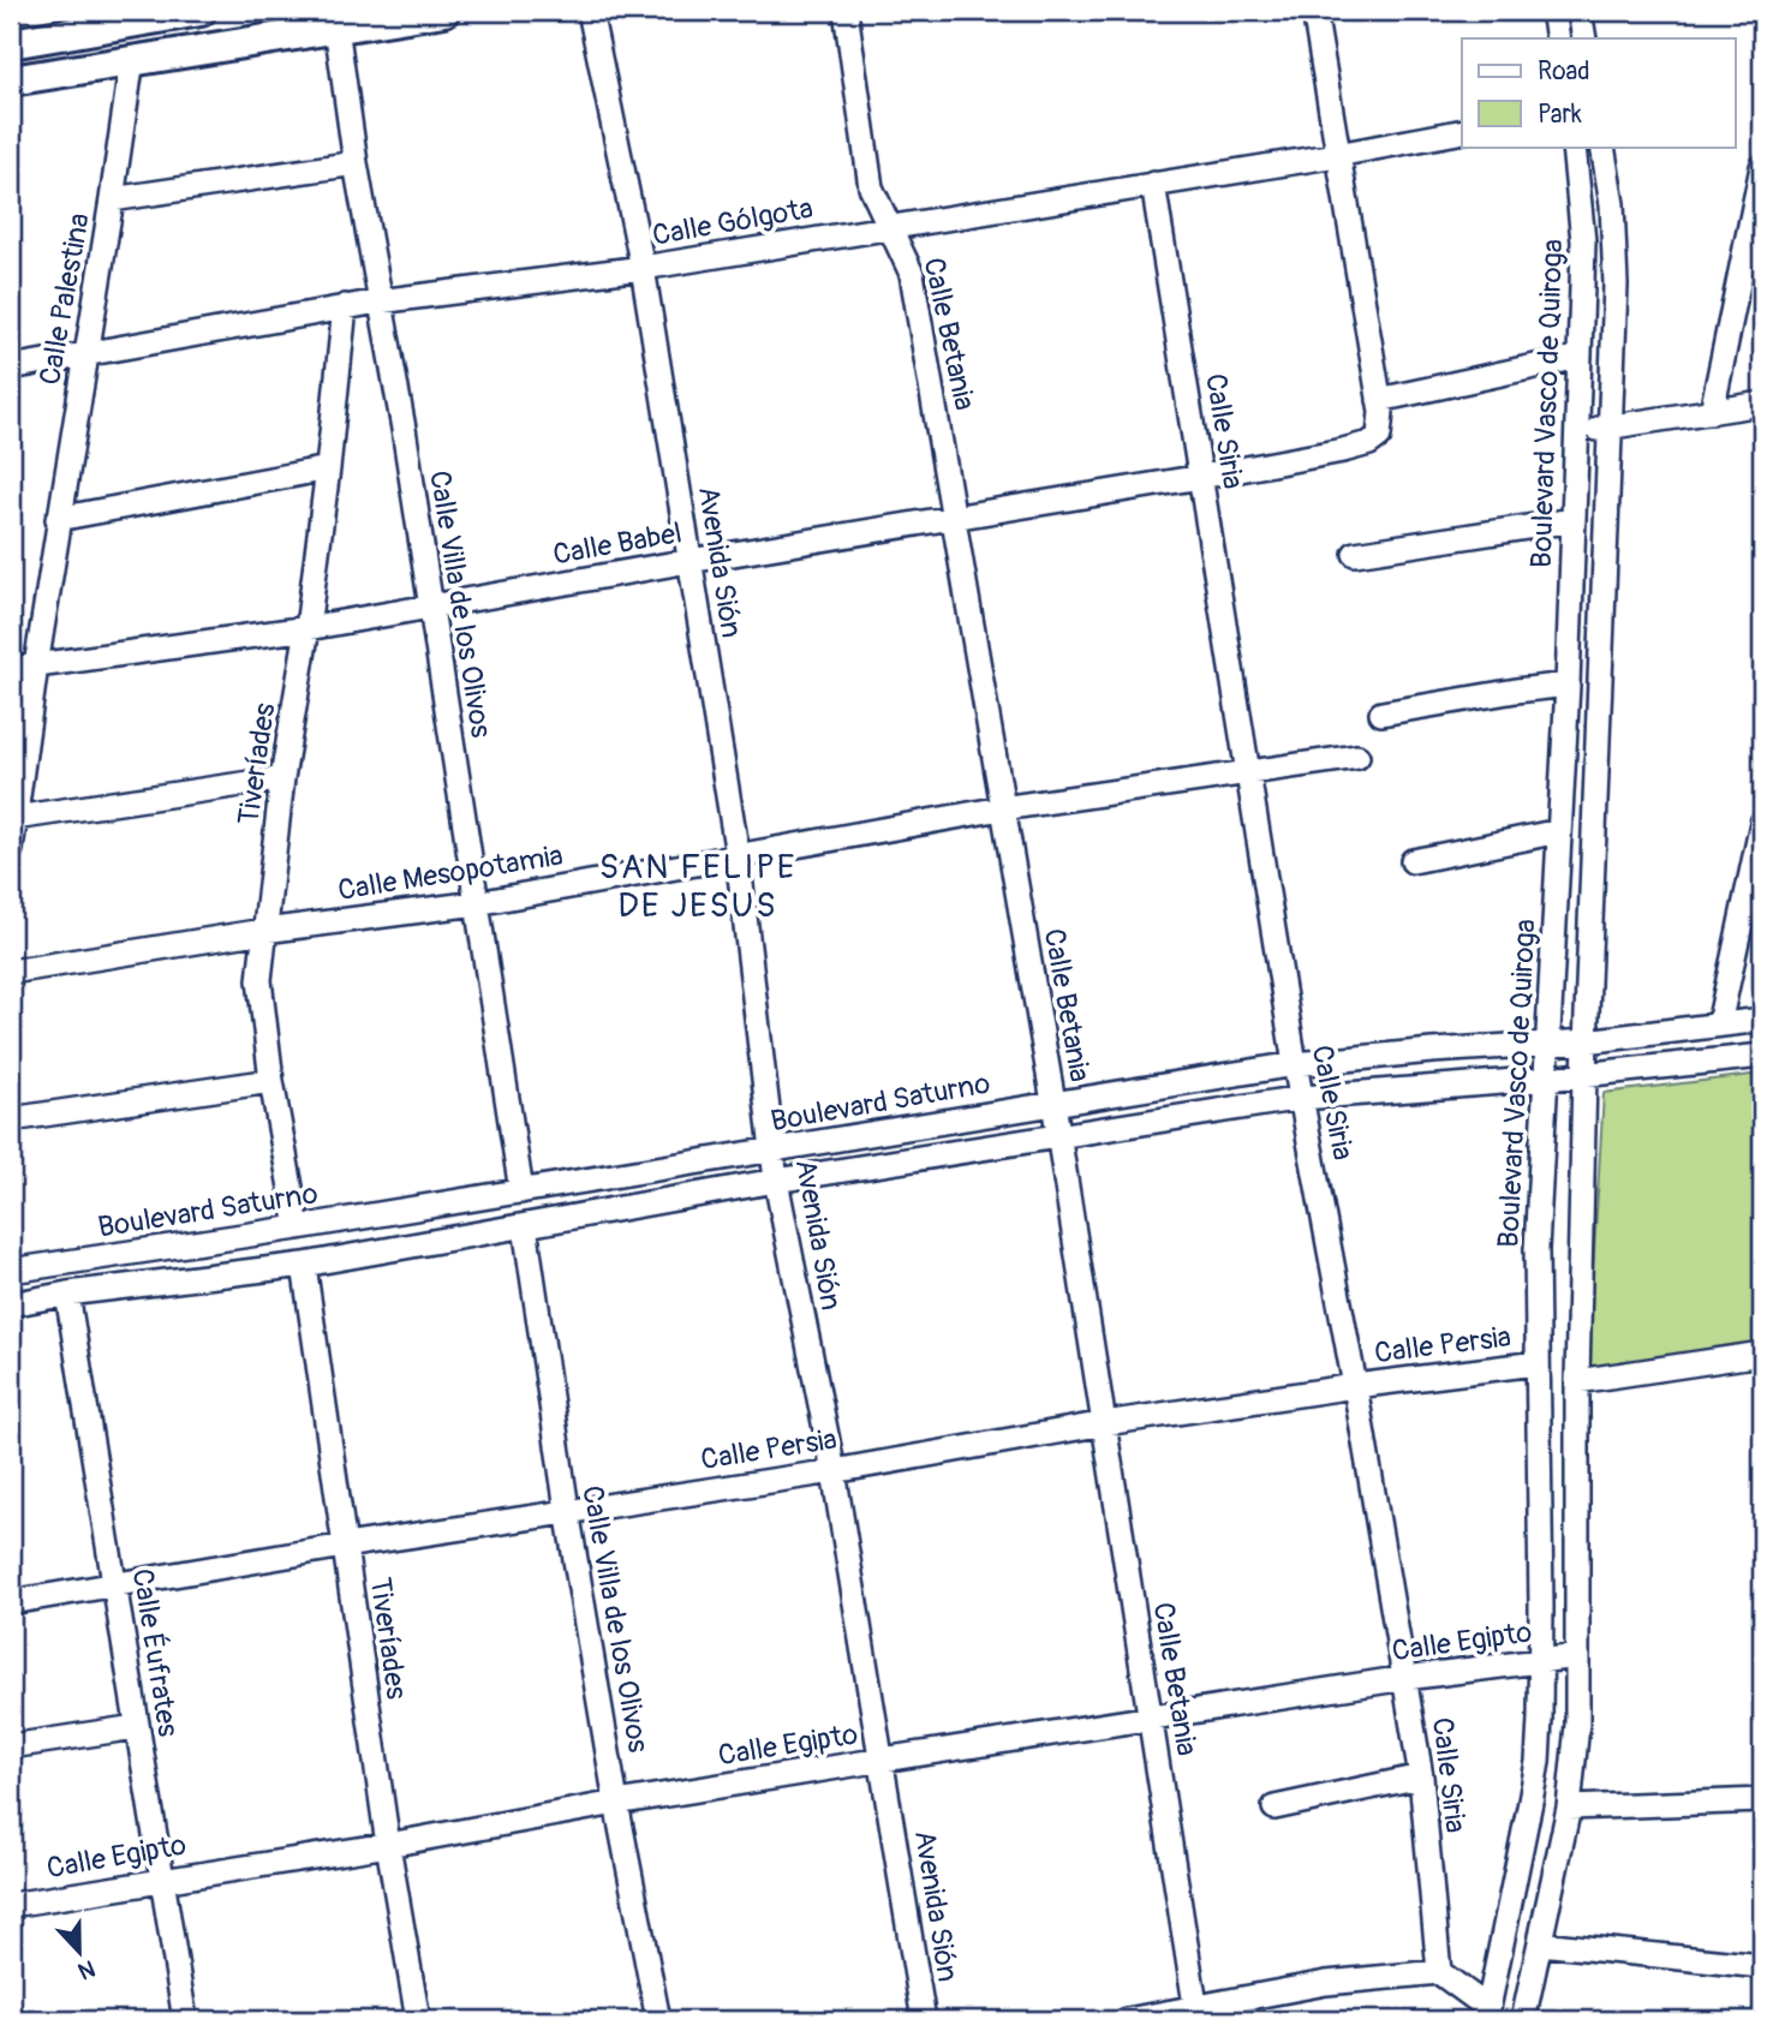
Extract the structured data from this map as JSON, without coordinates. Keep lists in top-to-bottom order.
{
  "streets": {
    "street": [
      "Calle Gólgota",
      "Calle Palestina",
      "Calle Betania",
      "Boulevard Vasco de Quiroga",
      "Calle Siria",
      "Calle Babel",
      "Avenida Sión",
      "Calle Villa de los Olivos",
      "Tiveríades",
      "Calle Mesopotamia",
      "Boulevard Saturno",
      "Calle Persia",
      "Calle Egipto",
      "Calle Éufrates"
    ]
  },
  "crossings": [
    ["Calle Gólgota", "Calle Palestina"],
    ["Calle Gólgota", "Calle Betania"],
    ["Calle Gólgota", "Calle Siria"],
    ["Calle Gólgota", "Avenida Sión"],
    ["Calle Gólgota", "Calle Villa de los Olivos"],
    ["Calle Gólgota", "Tiveríades"],
    ["Calle Palestina", "Calle Babel"],
    ["Calle Betania", "Calle Babel"],
    ["Calle Betania", "Calle Mesopotamia"],
    ["Calle Betania", "Boulevard Saturno"],
    ["Calle Betania", "Calle Persia"],
    ["Calle Betania", "Calle Egipto"],
    ["Boulevard Vasco de Quiroga", "Boulevard Saturno"],
    ["Boulevard Vasco de Quiroga", "Calle Persia"],
    ["Boulevard Vasco de Quiroga", "Calle Egipto"],
    ["Calle Siria", "Calle Babel"],
    ["Calle Siria", "Calle Mesopotamia"],
    ["Calle Siria", "Boulevard Saturno"],
    ["Calle Siria", "Calle Persia"],
    ["Calle Siria", "Calle Egipto"],
    ["Calle Babel", "Avenida Sión"],
    ["Calle Babel", "Calle Villa de los Olivos"],
    ["Calle Babel", "Tiveríades"],
    ["Avenida Sión", "Calle Mesopotamia"],
    ["Avenida Sión", "Boulevard Saturno"],
    ["Avenida Sión", "Calle Persia"],
    ["Avenida Sión", "Calle Egipto"],
    ["Calle Villa de los Olivos", "Calle Mesopotamia"],
    ["Calle Villa de los Olivos", "Boulevard Saturno"],
    ["Calle Villa de los Olivos", "Calle Persia"],
    ["Calle Villa de los Olivos", "Calle Egipto"],
    ["Tiveríades", "Calle Mesopotamia"],
    ["Tiveríades", "Boulevard Saturno"],
    ["Tiveríades", "Calle Persia"],
    ["Tiveríades", "Calle Egipto"],
    ["Boulevard Saturno", "Calle Éufrates"],
    ["Calle Persia", "Calle Éufrates"],
    ["Calle Egipto", "Calle Éufrates"]
  ],
  "districts": ["SAN FELIPE DE JESUS"],
  "legend": ["Road", "Park"],
  "north": "bottom"
}
